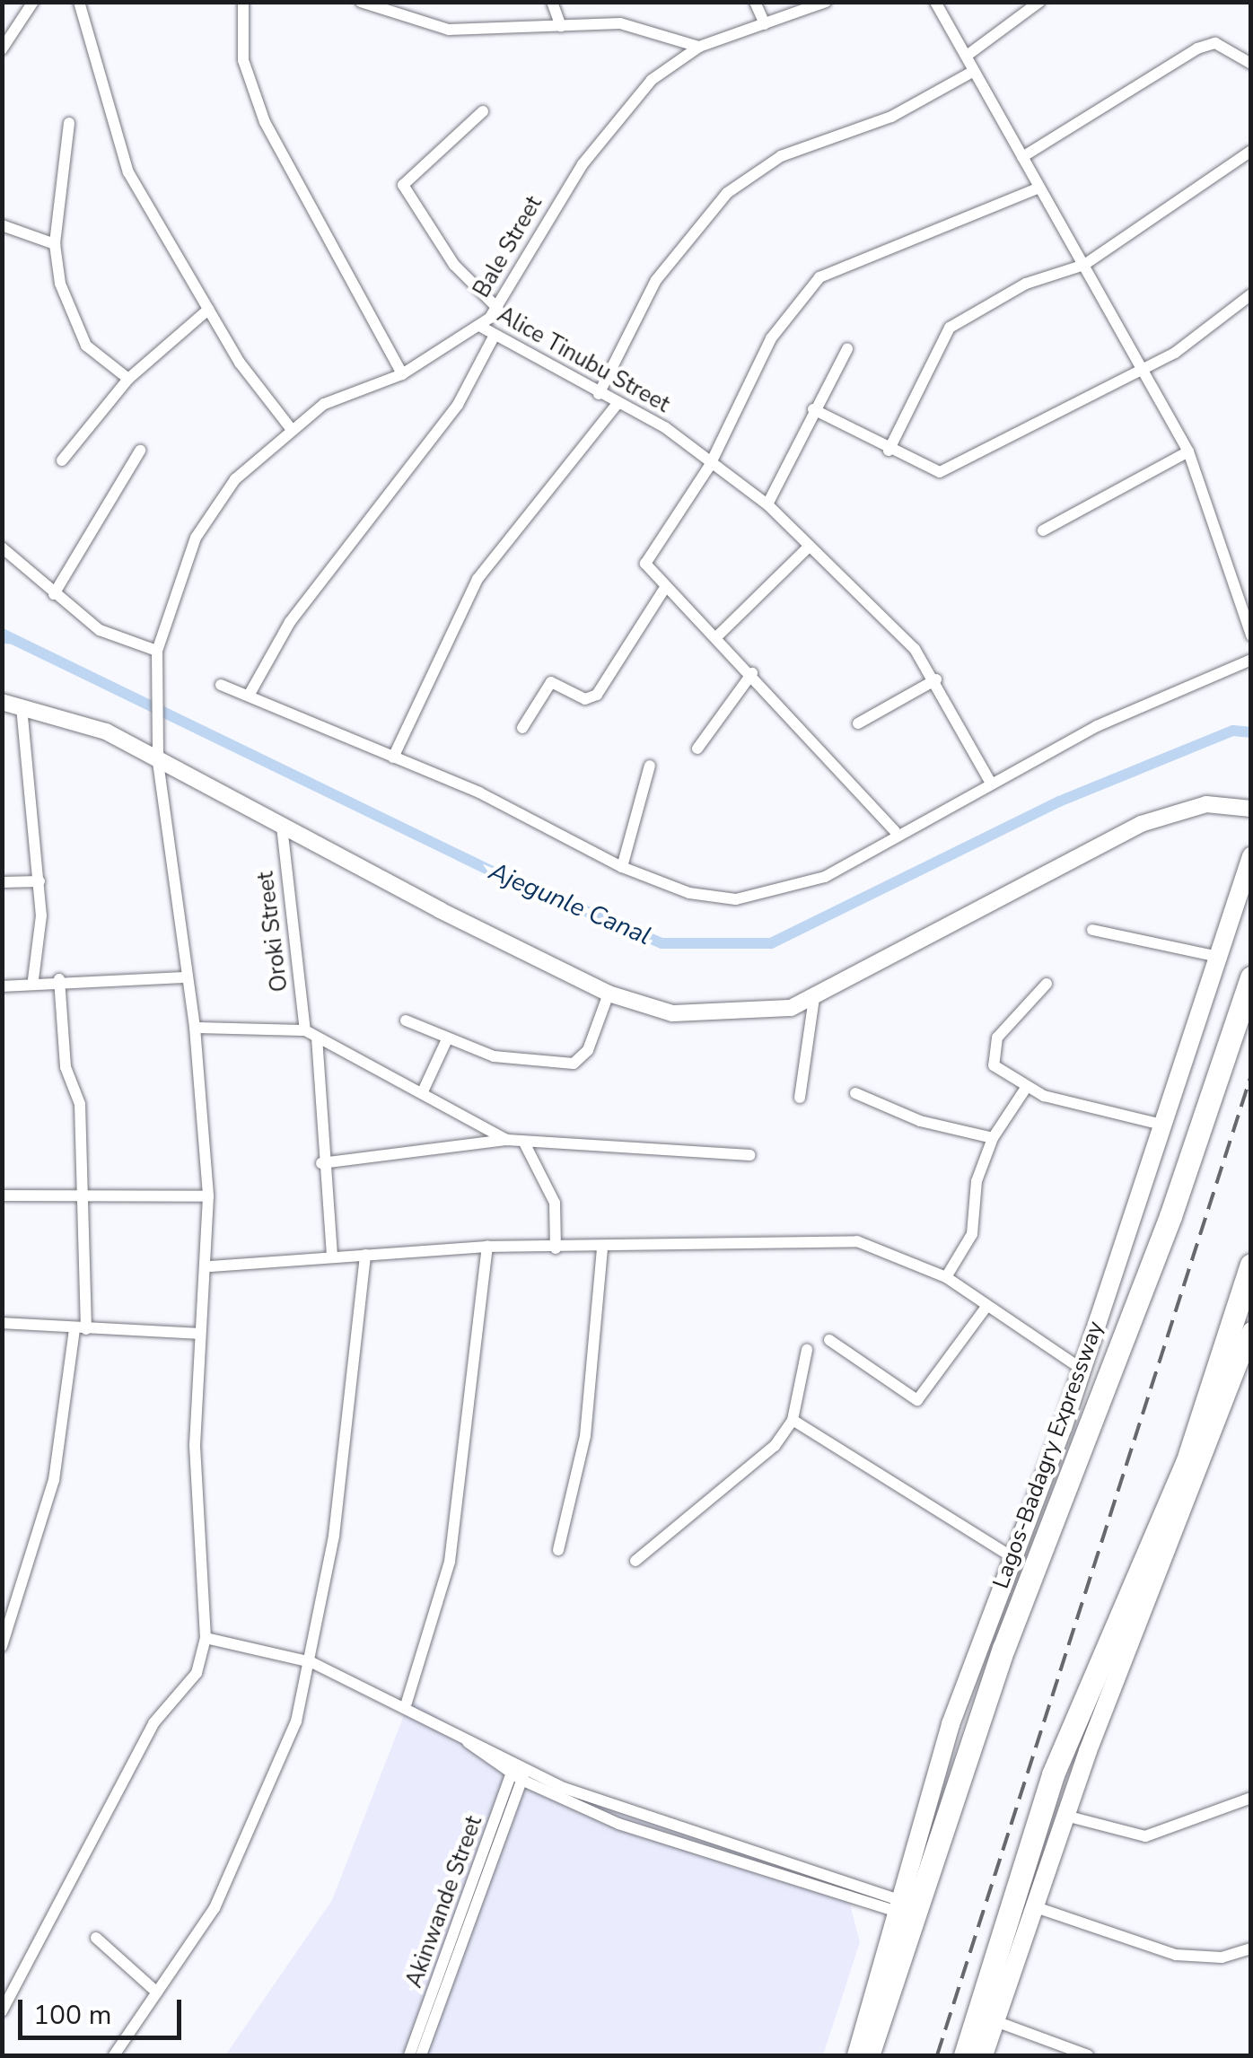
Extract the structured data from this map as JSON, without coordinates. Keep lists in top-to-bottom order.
{
  "streets": {
    "highway": ["Lagos-Badagry Expressway"],
    "street": [
      "Bale Street",
      "Alice Tinubu Street",
      "Oroki Street",
      "Akinwande Street"
    ]
  },
  "crossings": [
    ["Bale Street", "Alice Tinubu Street"]
  ],
  "water": ["Ajegunle Canal"],
  "scale_bar": "100 m"
}
